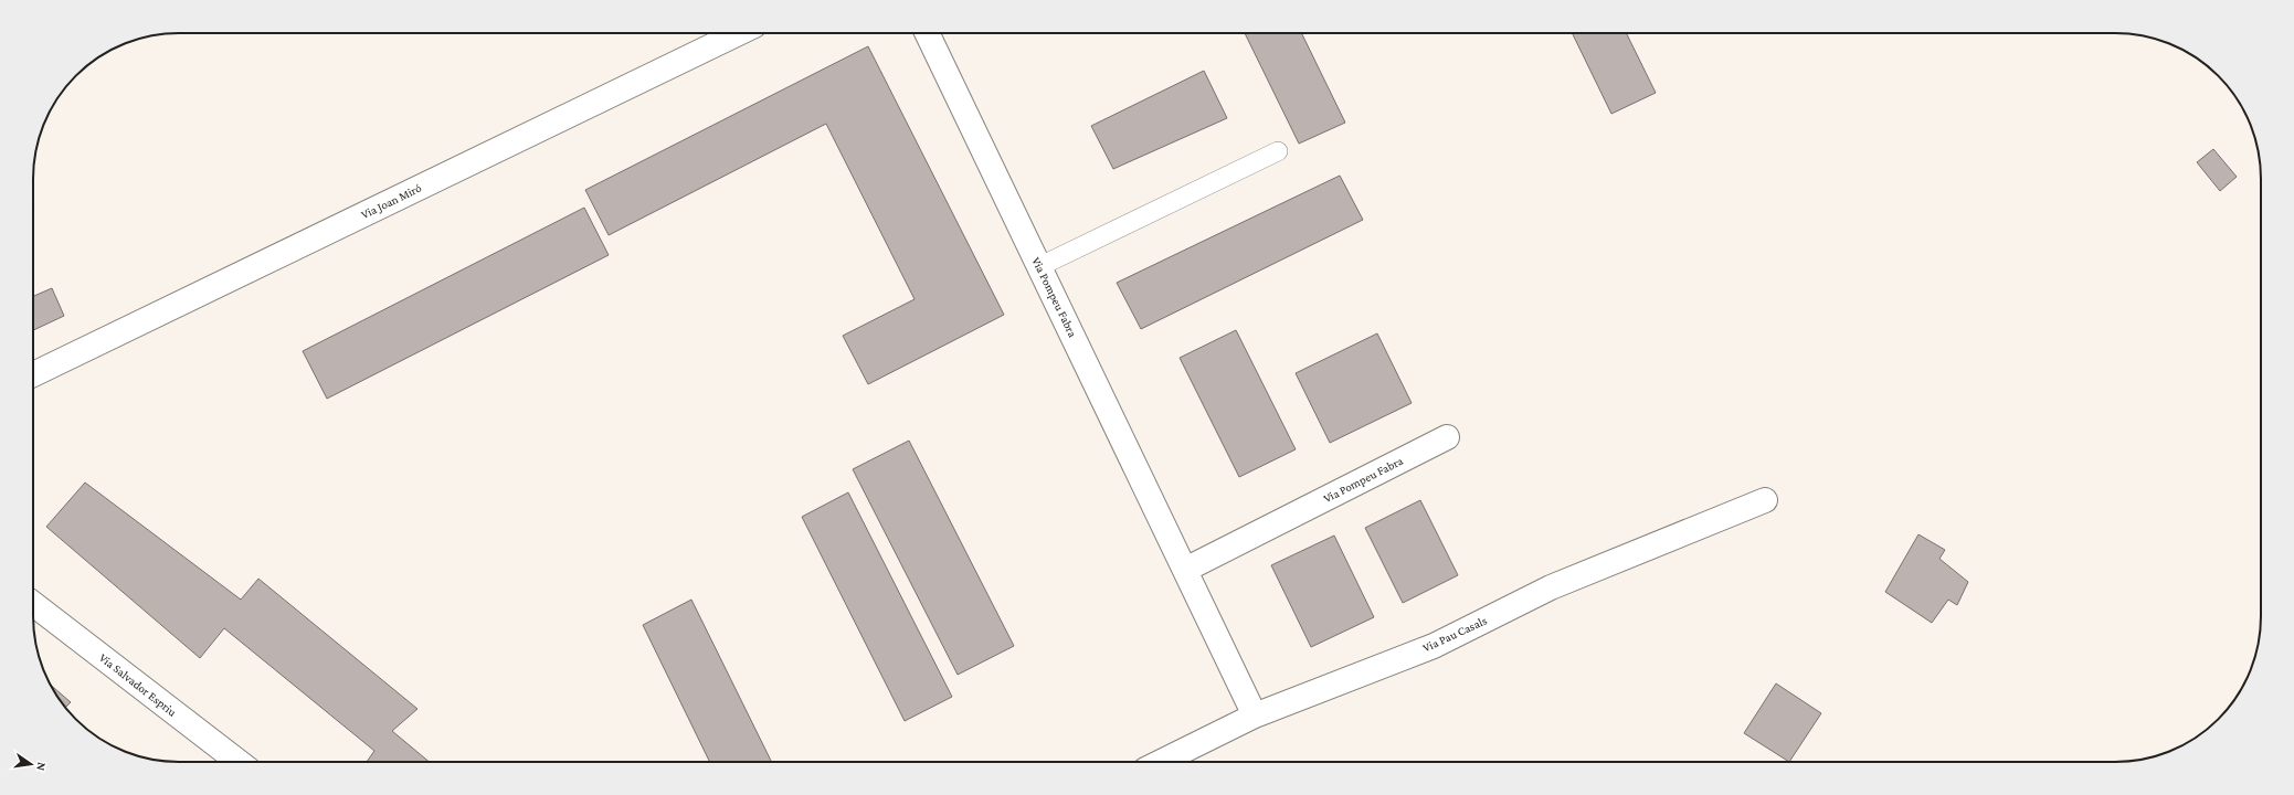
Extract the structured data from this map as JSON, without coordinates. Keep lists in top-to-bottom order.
{
  "streets": {
    "street": [
      "Via Joan Miró",
      "Via Pompeu Fabra",
      "Via Pau Casals",
      "Via Salvador Espriu"
    ]
  },
  "crossings": [
    ["Via Pompeu Fabra", "Via Pau Casals"]
  ],
  "north": "right"
}
